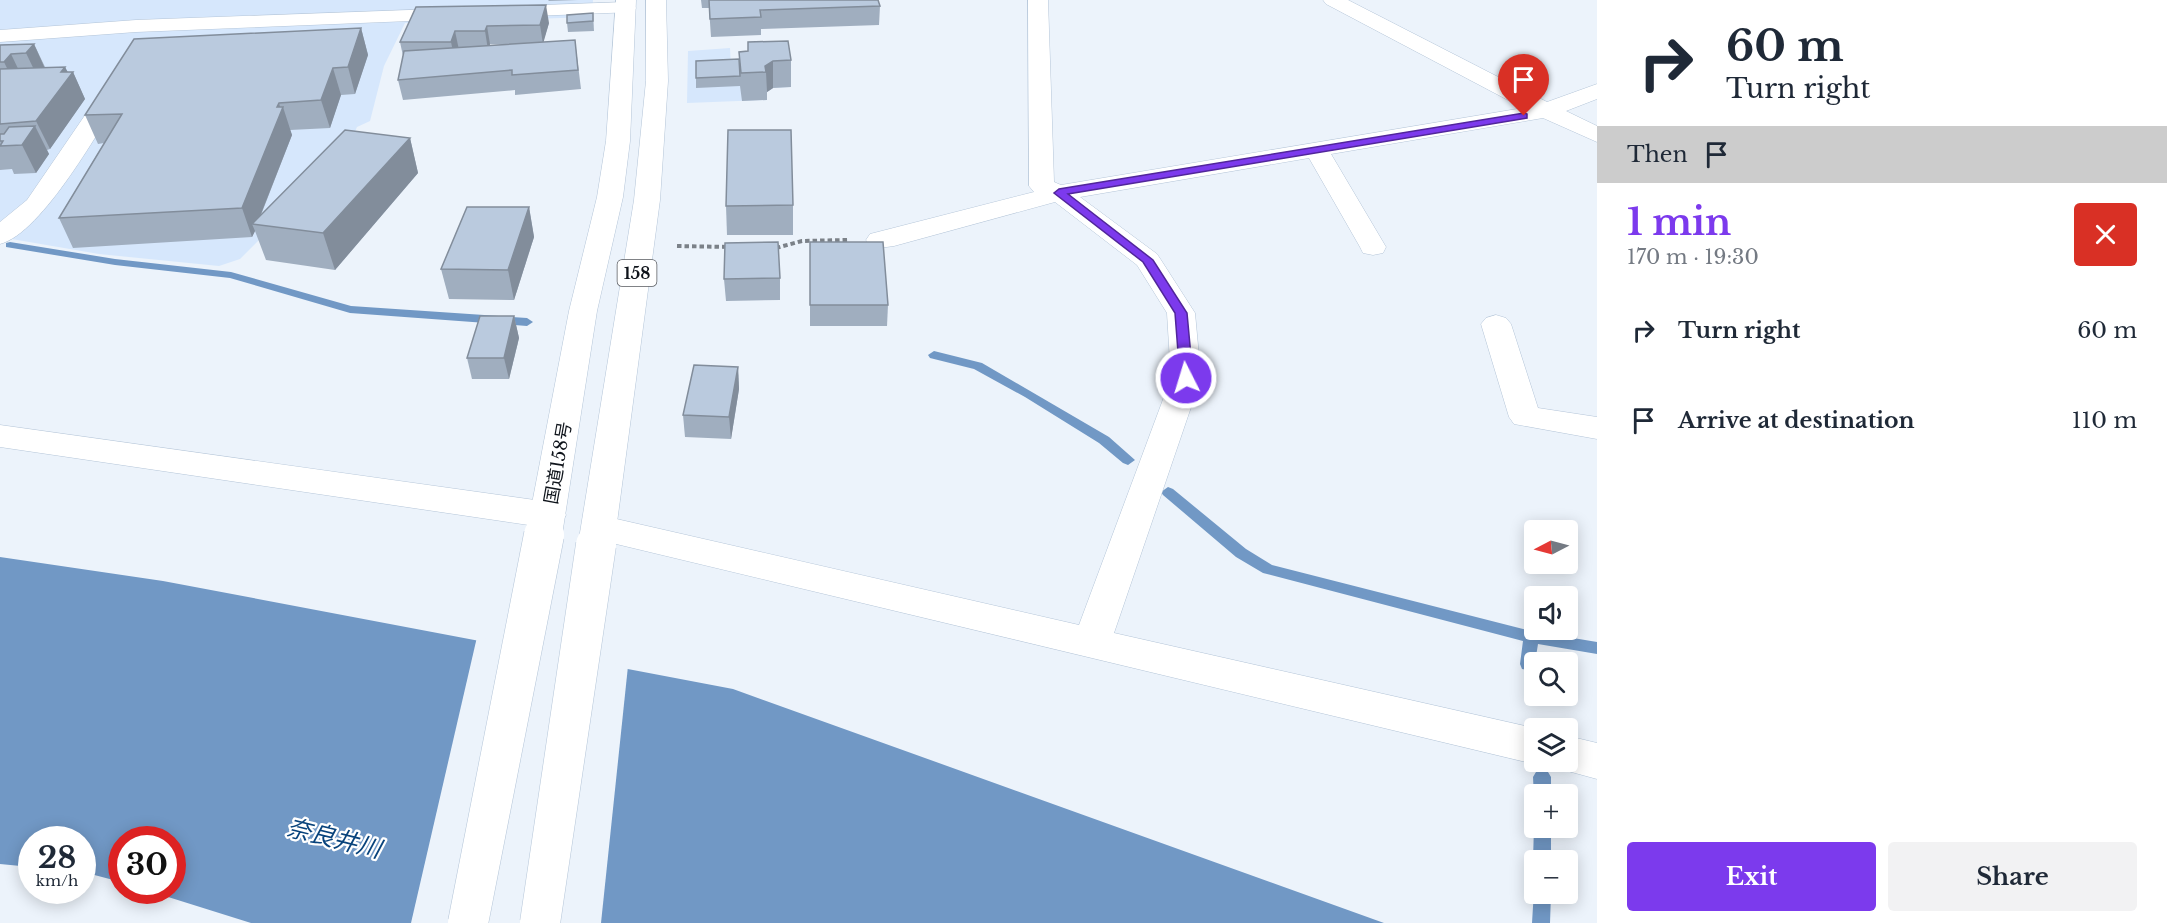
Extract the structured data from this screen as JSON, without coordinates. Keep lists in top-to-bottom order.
{
  "streets": {
    "main road": ["158", "国道158号"]
  },
  "water": ["奈良井川"],
  "north": "left",
  "page": {
    "turn": ["60 m", "Turn right"],
    "then": "Then",
    "heading": ["1 min", "170 m · 19:30"],
    "list": [
      {
        "name": "Turn right",
        "value": "60 m"
      },
      {
        "name": "Arrive at destination",
        "value": "110 m"
      }
    ],
    "map_buttons": ["+", "−"],
    "speed": "28 km/h",
    "limit": "30",
    "buttons": ["Exit", "Share"]
  }
}
